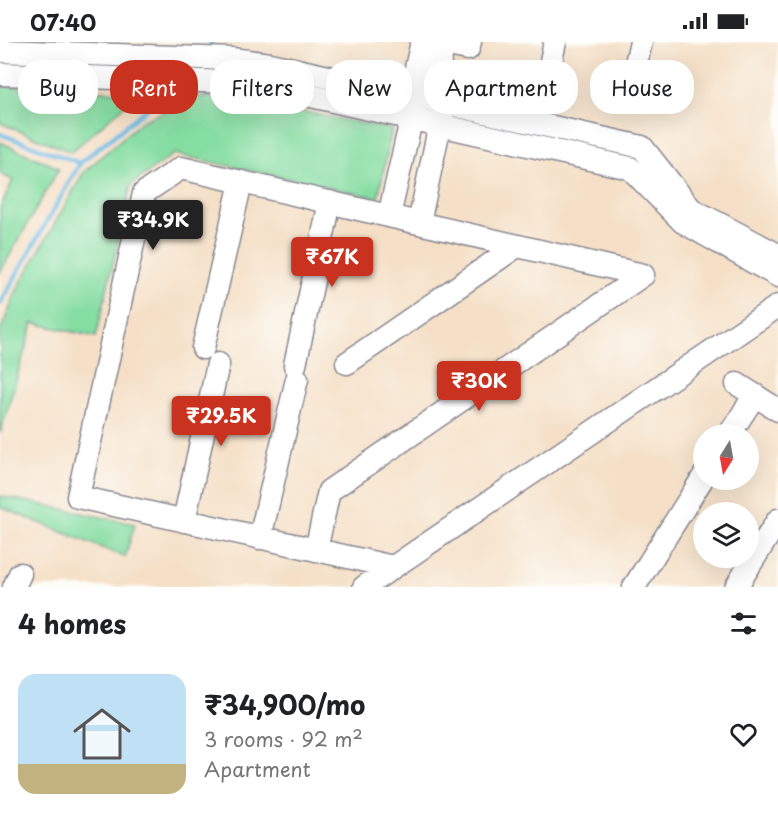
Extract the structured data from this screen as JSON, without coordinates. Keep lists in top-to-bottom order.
{
  "north": "bottom",
  "page": {
    "status": "07:40",
    "chip": [
      "Buy",
      "Rent",
      "Filters",
      "New",
      "Apartment",
      "House"
    ],
    "price": [
      "₹34.9K",
      "₹67K",
      "₹30K",
      "₹29.5K"
    ],
    "heading": "4 homes",
    "list": [
      {
        "name": "₹34,900/mo",
        "note": "3 rooms · 92 m² · Apartment"
      }
    ]
  }
}
